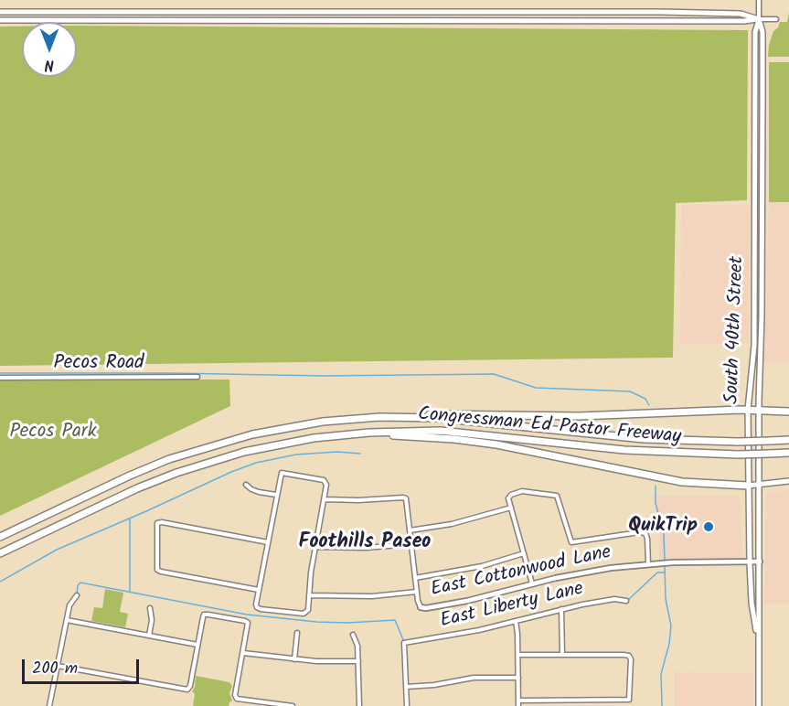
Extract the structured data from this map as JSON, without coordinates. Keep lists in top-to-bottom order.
{
  "streets": {
    "highway": ["Congressman Ed Pastor Freeway"],
    "main road": ["South 40th Street"],
    "street": ["Pecos Road", "East Cottonwood Lane", "East Liberty Lane"]
  },
  "crossings": [
    ["South 40th Street", "East Cottonwood Lane"]
  ],
  "districts": ["Foothills Paseo"],
  "parks": ["Pecos Park"],
  "places": ["QuikTrip"],
  "scale_bar": "200 m",
  "north": "bottom"
}
